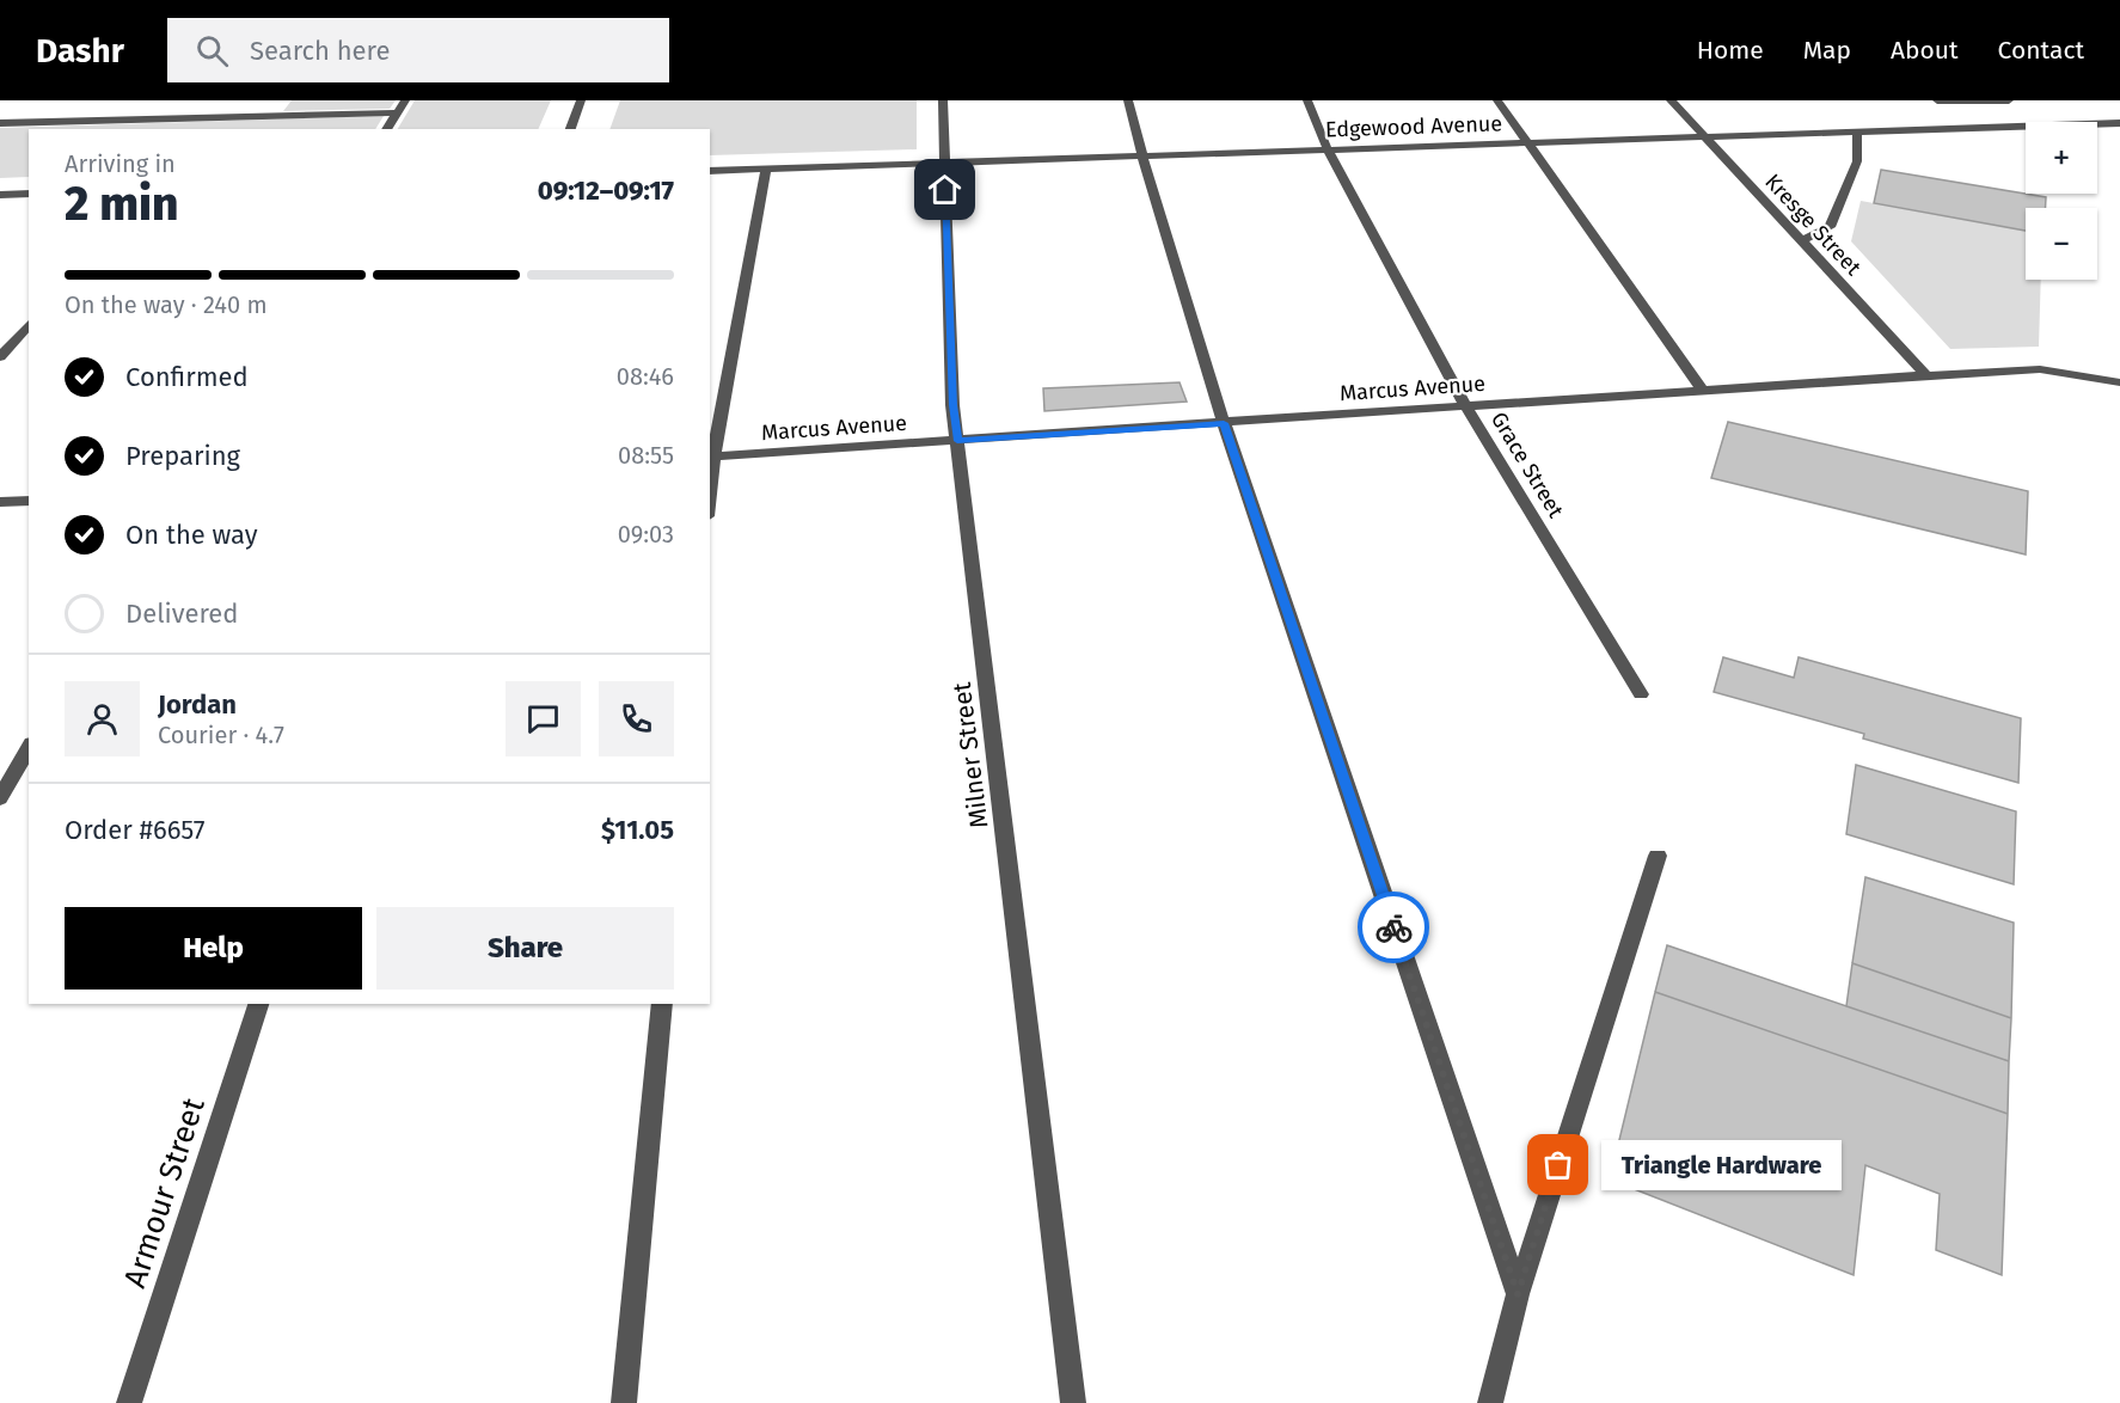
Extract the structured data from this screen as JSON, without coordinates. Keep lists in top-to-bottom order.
{
  "streets": {
    "street": [
      "Edgewood Avenue",
      "Kresge Street",
      "Marcus Avenue",
      "Grace Street",
      "Milner Street",
      "Armour Street"
    ]
  },
  "crossings": [
    ["Edgewood Avenue", "Kresge Street"],
    ["Edgewood Avenue", "Grace Street"],
    ["Edgewood Avenue", "Milner Street"],
    ["Kresge Street", "Marcus Avenue"],
    ["Marcus Avenue", "Grace Street"],
    ["Marcus Avenue", "Milner Street"]
  ],
  "places": ["Triangle Hardware"],
  "page": {
    "header": "Dashr",
    "search": "Search here",
    "nav": [
      "Home",
      "Map",
      "About",
      "Contact"
    ],
    "map_buttons": ["+", "−"],
    "heading": ["2 min", "Arriving in", "09:12–09:17"],
    "panel": [
      "Jordan",
      "Courier · 4.7",
      "Order #6657",
      "$11.05"
    ],
    "bar": "On the way · 240 m",
    "list": [
      ["Confirmed", "08:46"],
      ["Preparing", "08:55"],
      ["On the way", "09:03"],
      "Delivered"
    ],
    "buttons": ["Help", "Share"],
    "bubble": "Triangle Hardware"
  }
}
